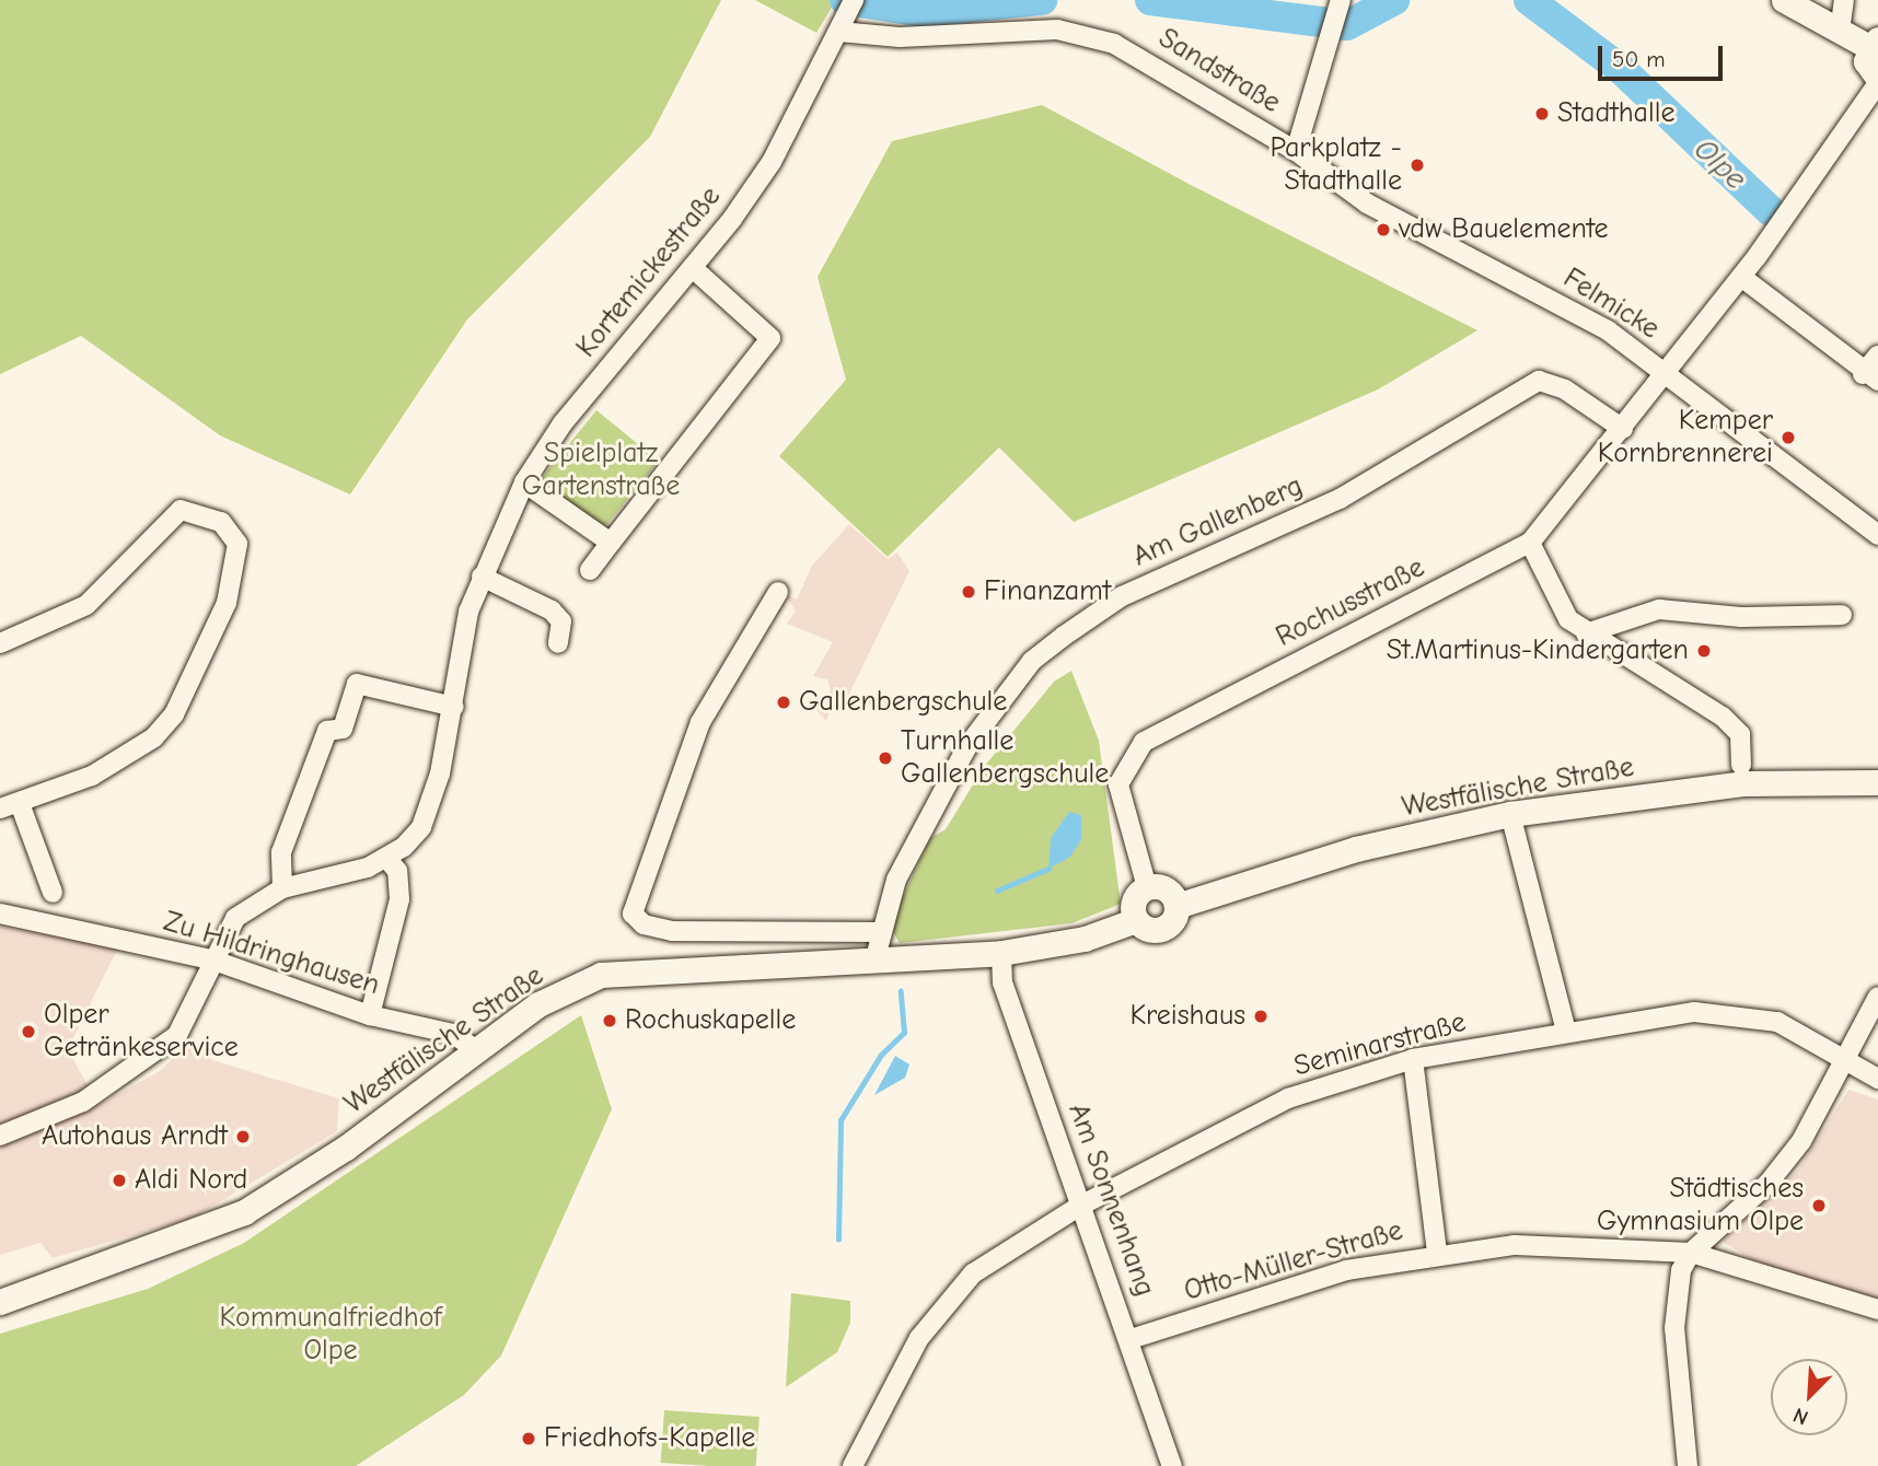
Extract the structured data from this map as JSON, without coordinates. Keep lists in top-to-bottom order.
{
  "streets": {
    "street": [
      "Sandstraße",
      "Kortemickestraße",
      "Felmicke",
      "Am Gallenberg",
      "Rochusstraße",
      "Westfälische Straße",
      "Zu Hildringhausen",
      "Seminarstraße",
      "Am Sonnenhang",
      "Otto-Müller-Straße"
    ]
  },
  "crossings": [
    ["Sandstraße", "Kortemickestraße"],
    ["Sandstraße", "Felmicke"],
    ["Felmicke", "Rochusstraße"],
    ["Am Gallenberg", "Rochusstraße"],
    ["Am Gallenberg", "Westfälische Straße"],
    ["Rochusstraße", "Westfälische Straße"],
    ["Westfälische Straße", "Zu Hildringhausen"],
    ["Westfälische Straße", "Am Sonnenhang"],
    ["Seminarstraße", "Am Sonnenhang"],
    ["Am Sonnenhang", "Otto-Müller-Straße"]
  ],
  "water": ["Olpe"],
  "parks": ["Spielplatz Gartenstraße", "Kommunalfriedhof Olpe"],
  "places": [
    "Stadthalle",
    "Parkplatz - Stadthalle",
    "vdw Bauelemente",
    "Kemper Kornbrennerei",
    "Finanzamt",
    "St.Martinus-Kindergarten",
    "Gallenbergschule",
    "Turnhalle Gallenbergschule",
    "Kreishaus",
    "Rochuskapelle",
    "Olper Getränkeservice",
    "Autohaus Arndt",
    "Aldi Nord",
    "Städtisches Gymnasium Olpe",
    "Friedhofs-Kapelle"
  ],
  "scale_bar": "50 m",
  "north": "bottom left"
}
